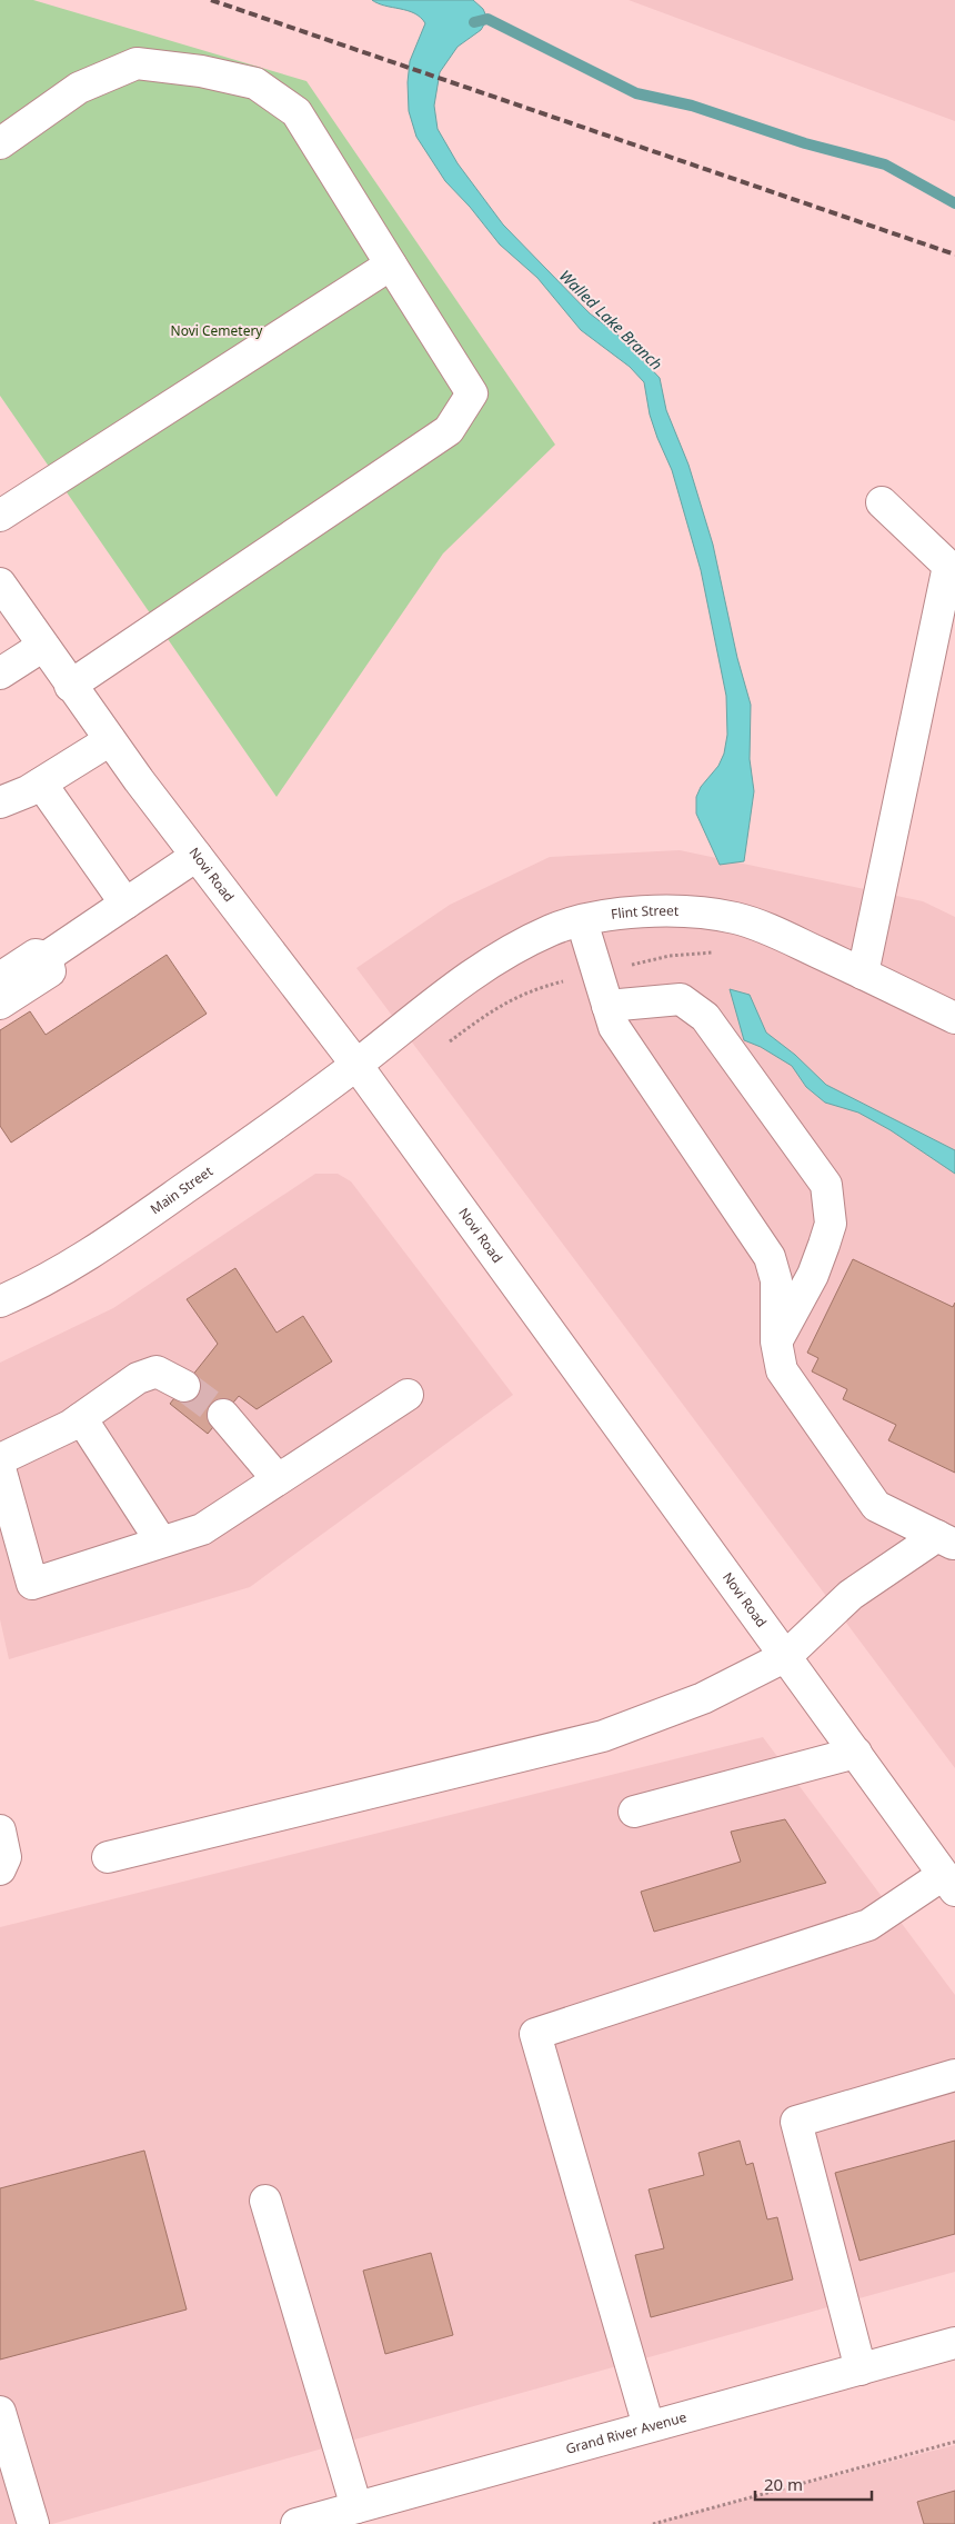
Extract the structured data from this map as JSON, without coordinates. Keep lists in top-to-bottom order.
{
  "streets": {
    "main road": [
      "Novi Road",
      "Flint Street",
      "Main Street",
      "Grand River Avenue"
    ]
  },
  "crossings": [
    ["Novi Road", "Flint Street"],
    ["Novi Road", "Main Street"],
    ["Flint Street", "Main Street"]
  ],
  "water": ["Walled Lake Branch"],
  "parks": ["Novi Cemetery"],
  "scale_bar": "20 m"
}
